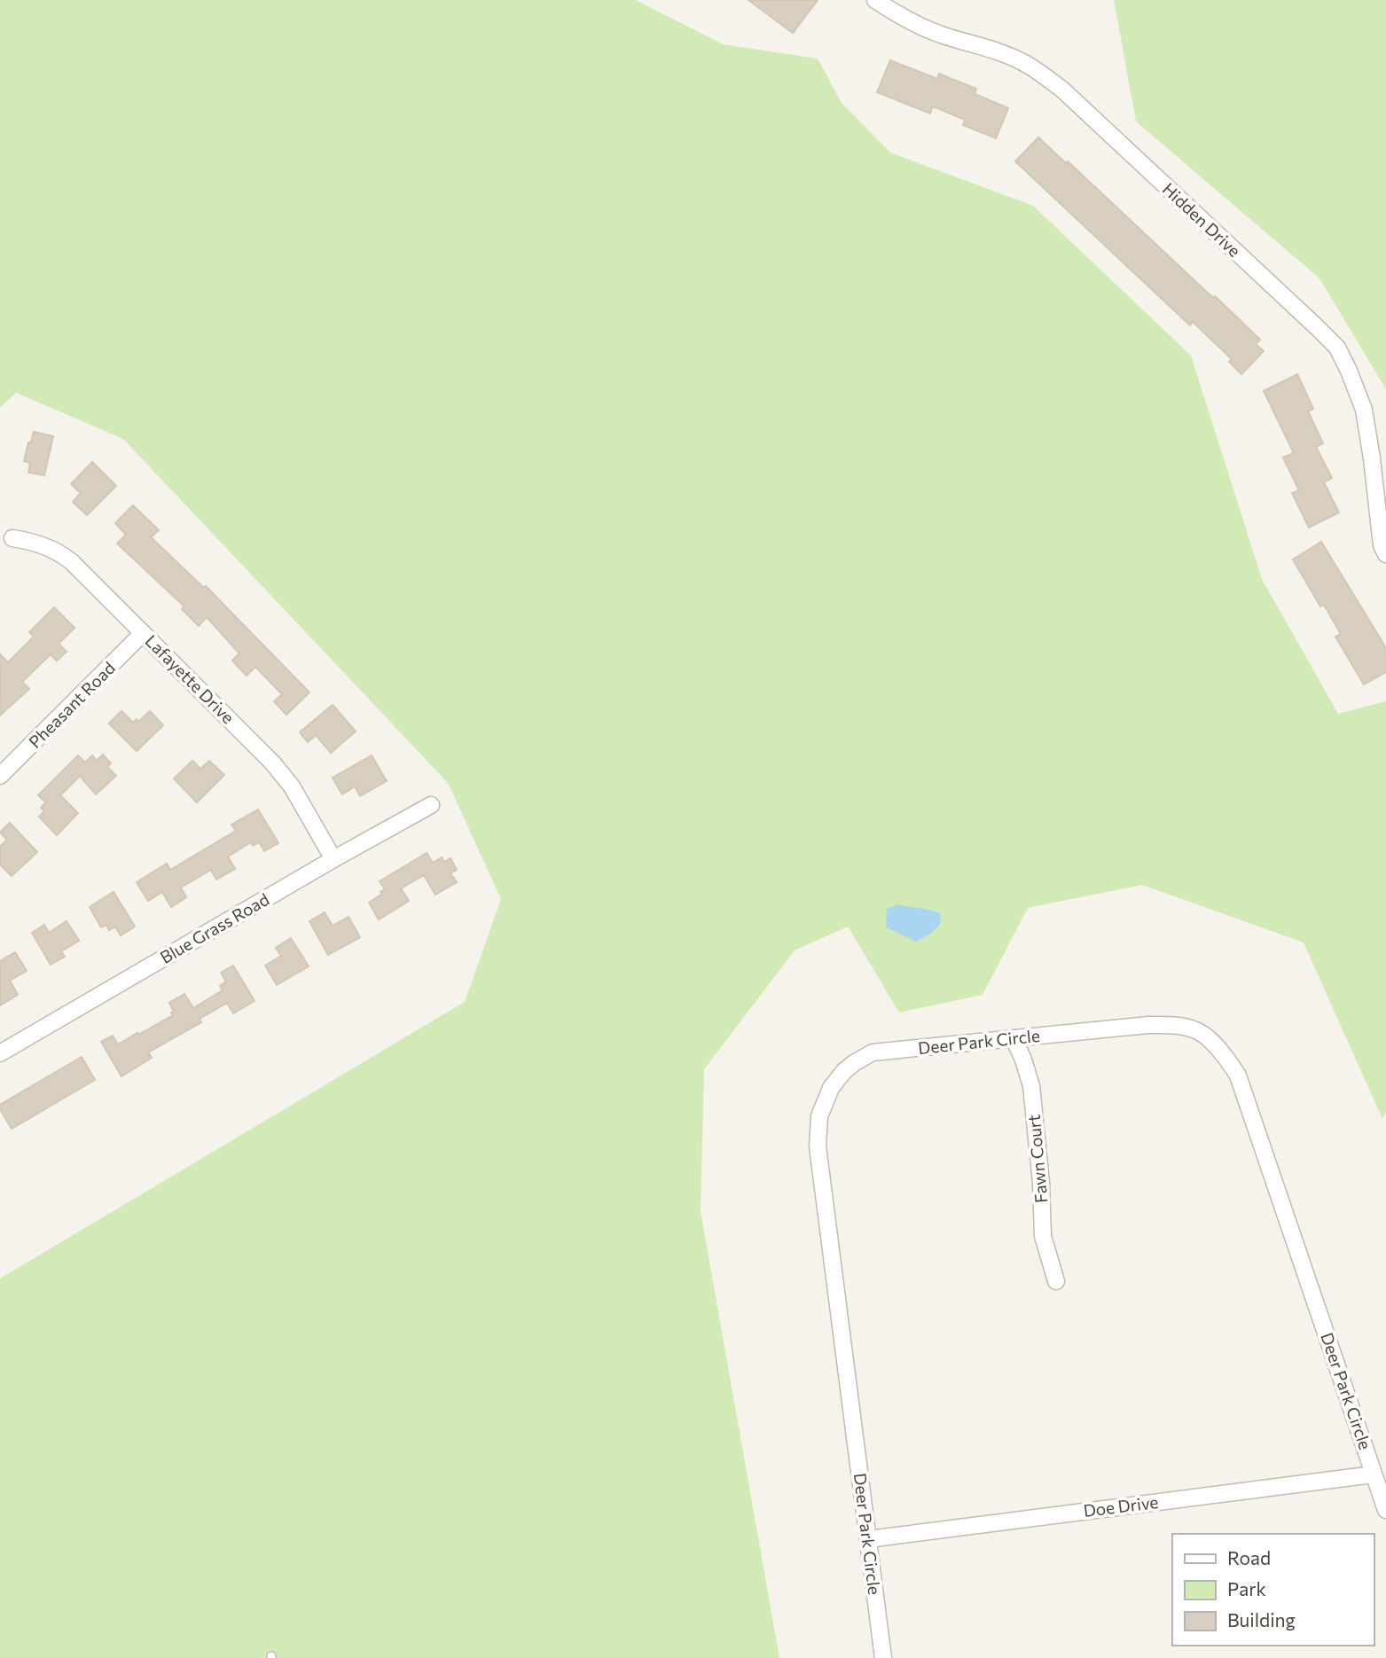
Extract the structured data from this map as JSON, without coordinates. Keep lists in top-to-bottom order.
{
  "streets": {
    "street": [
      "Hidden Drive",
      "Lafayette Drive",
      "Pheasant Road",
      "Blue Grass Road",
      "Deer Park Circle",
      "Fawn Court",
      "Doe Drive"
    ]
  },
  "crossings": [
    ["Lafayette Drive", "Pheasant Road"],
    ["Lafayette Drive", "Blue Grass Road"],
    ["Deer Park Circle", "Fawn Court"],
    ["Deer Park Circle", "Doe Drive"]
  ],
  "legend": ["Road", "Park", "Building"]
}
